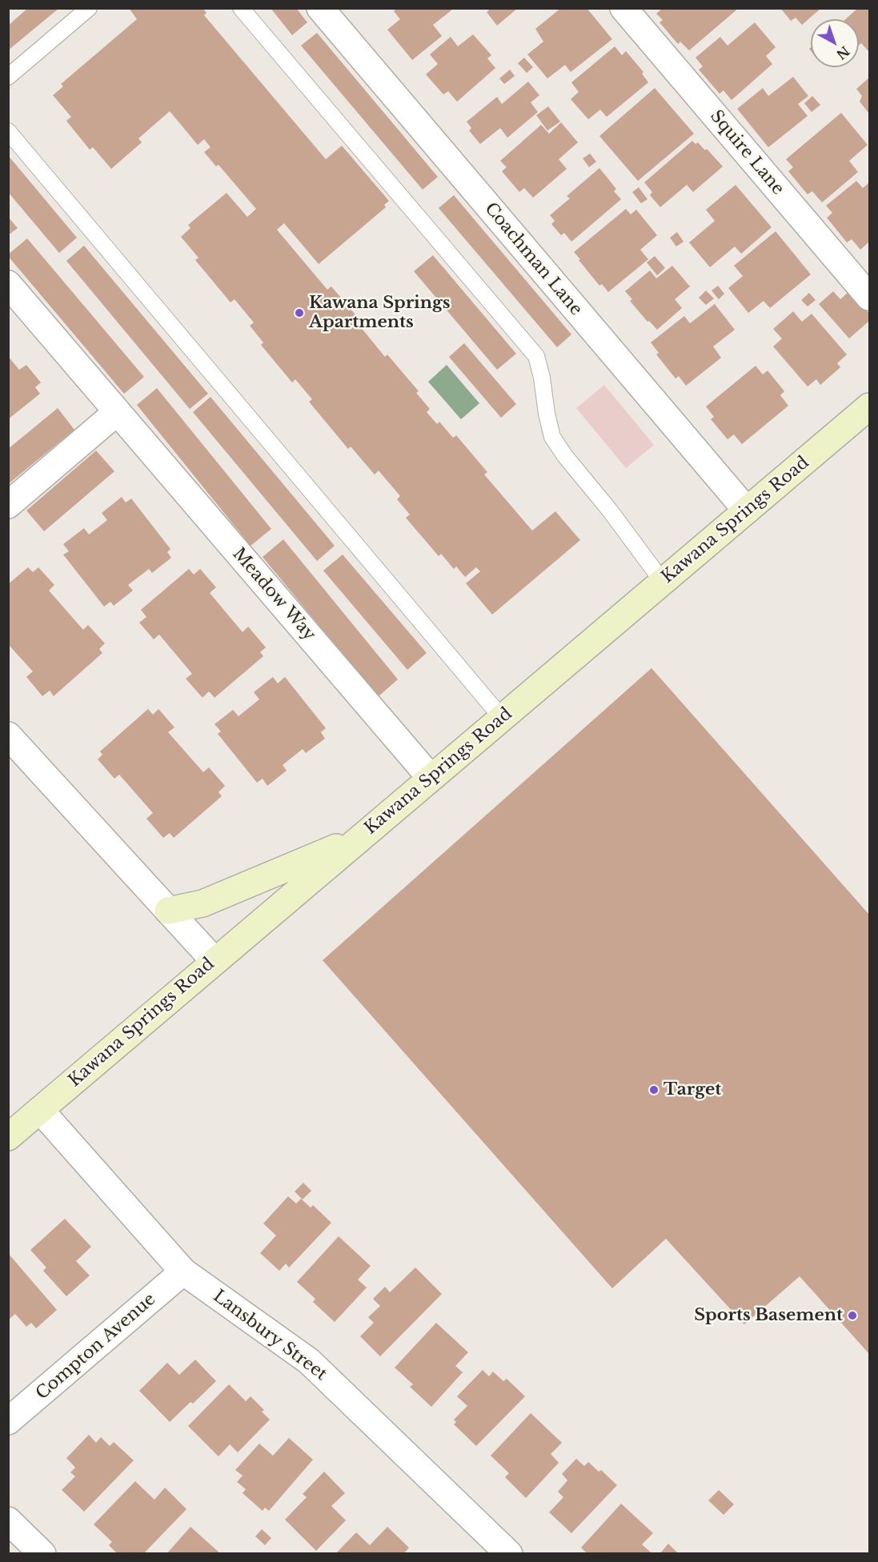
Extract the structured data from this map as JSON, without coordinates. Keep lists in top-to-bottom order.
{
  "streets": {
    "street": [
      "Squire Lane",
      "Coachman Lane",
      "Kawana Springs Road",
      "Meadow Way",
      "Lansbury Street",
      "Compton Avenue"
    ]
  },
  "crossings": [
    ["Coachman Lane", "Kawana Springs Road"],
    ["Kawana Springs Road", "Meadow Way"],
    ["Kawana Springs Road", "Lansbury Street"],
    ["Lansbury Street", "Compton Avenue"]
  ],
  "places": ["Kawana Springs Apartments", "Target", "Sports Basement"],
  "north": "bottom right"
}
